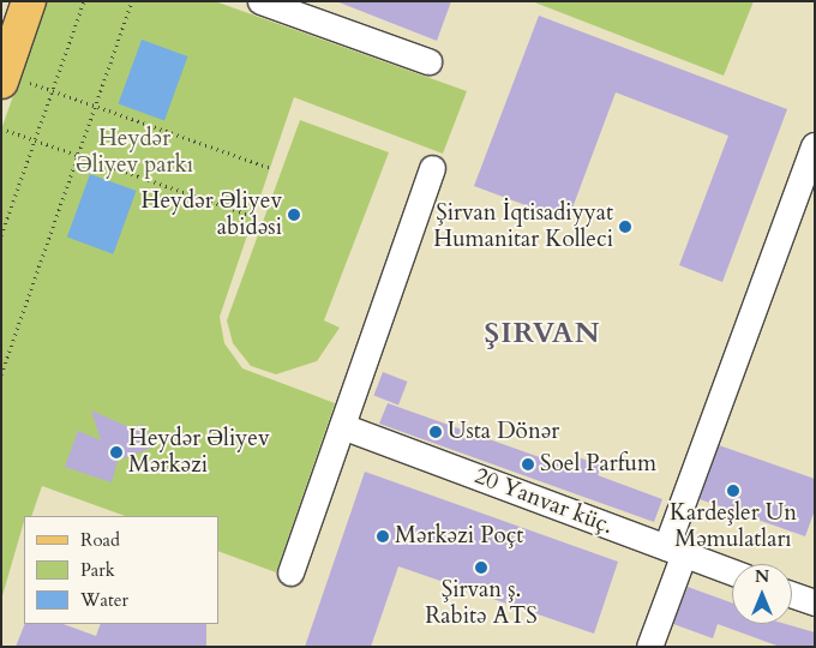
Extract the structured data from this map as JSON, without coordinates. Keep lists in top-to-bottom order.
{
  "streets": {
    "street": ["20 Yanvar küç."]
  },
  "districts": ["ŞIRVAN"],
  "parks": ["Heydər Əliyev parkı"],
  "places": [
    "Heydər Əliyev abidəsi",
    "Şirvan İqtisadiyyat Humanitar Kolleci",
    "Usta Dönər",
    "Heydər Əliyev Mərkəzi",
    "Soel Parfum",
    "Kardeşler Un Məmulatları",
    "Mərkəzi Poçt",
    "Şirvan ş. Rabitə ATS"
  ],
  "legend": ["Road", "Park", "Water"],
  "north": "top"
}
